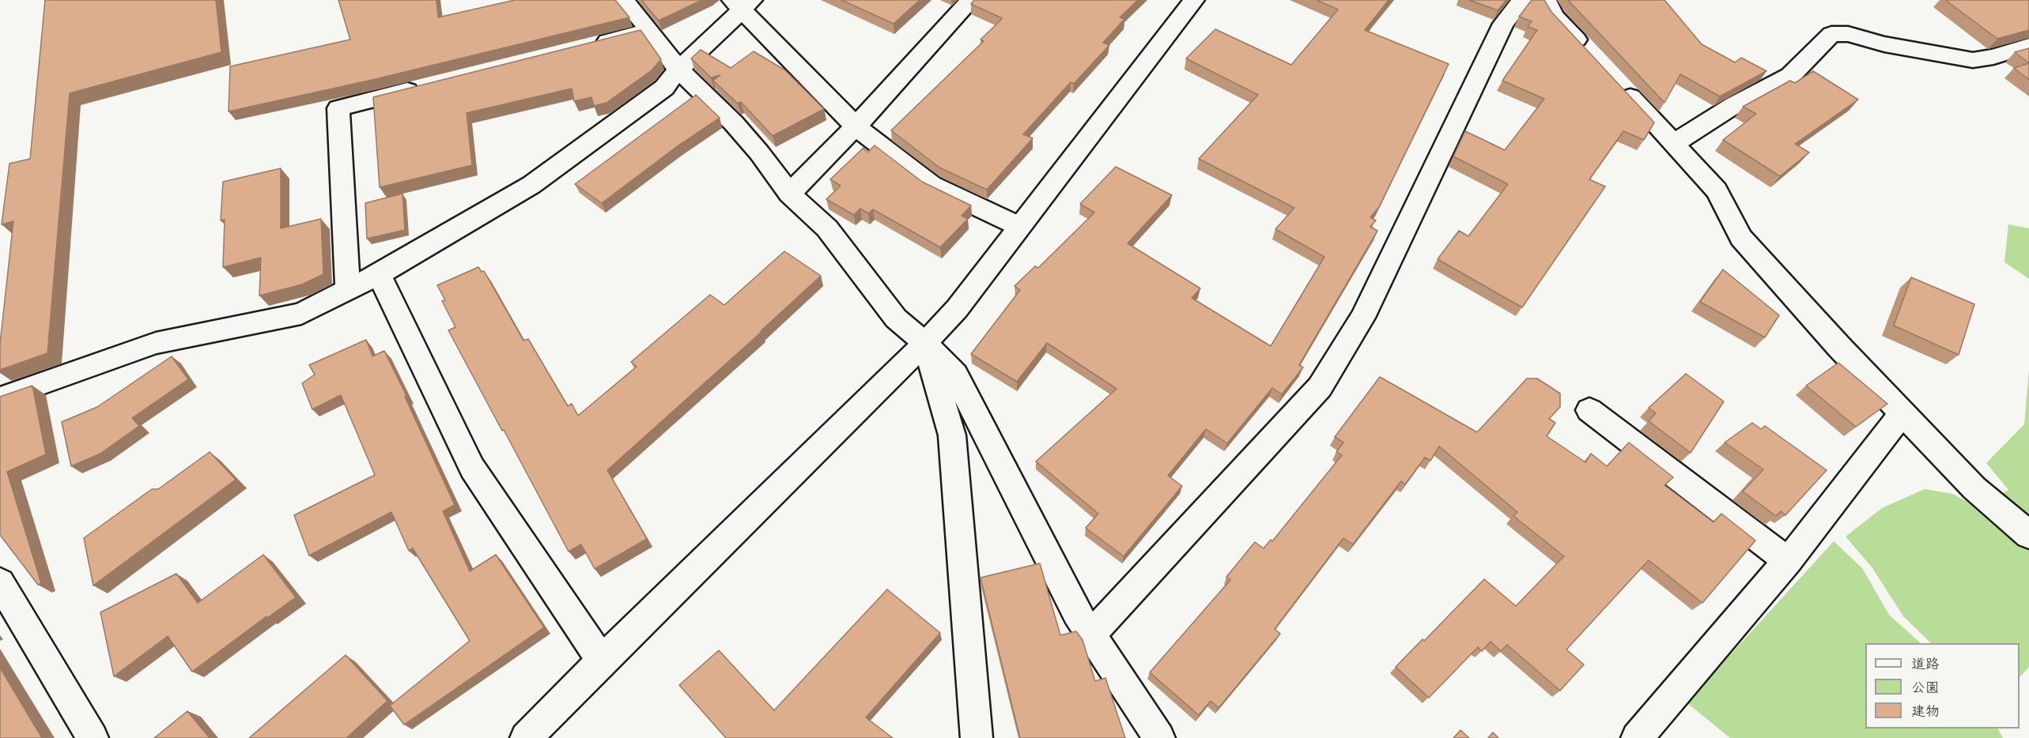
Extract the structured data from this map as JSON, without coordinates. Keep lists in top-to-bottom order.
{
  "legend": ["道路", "公園", "建物"]
}
